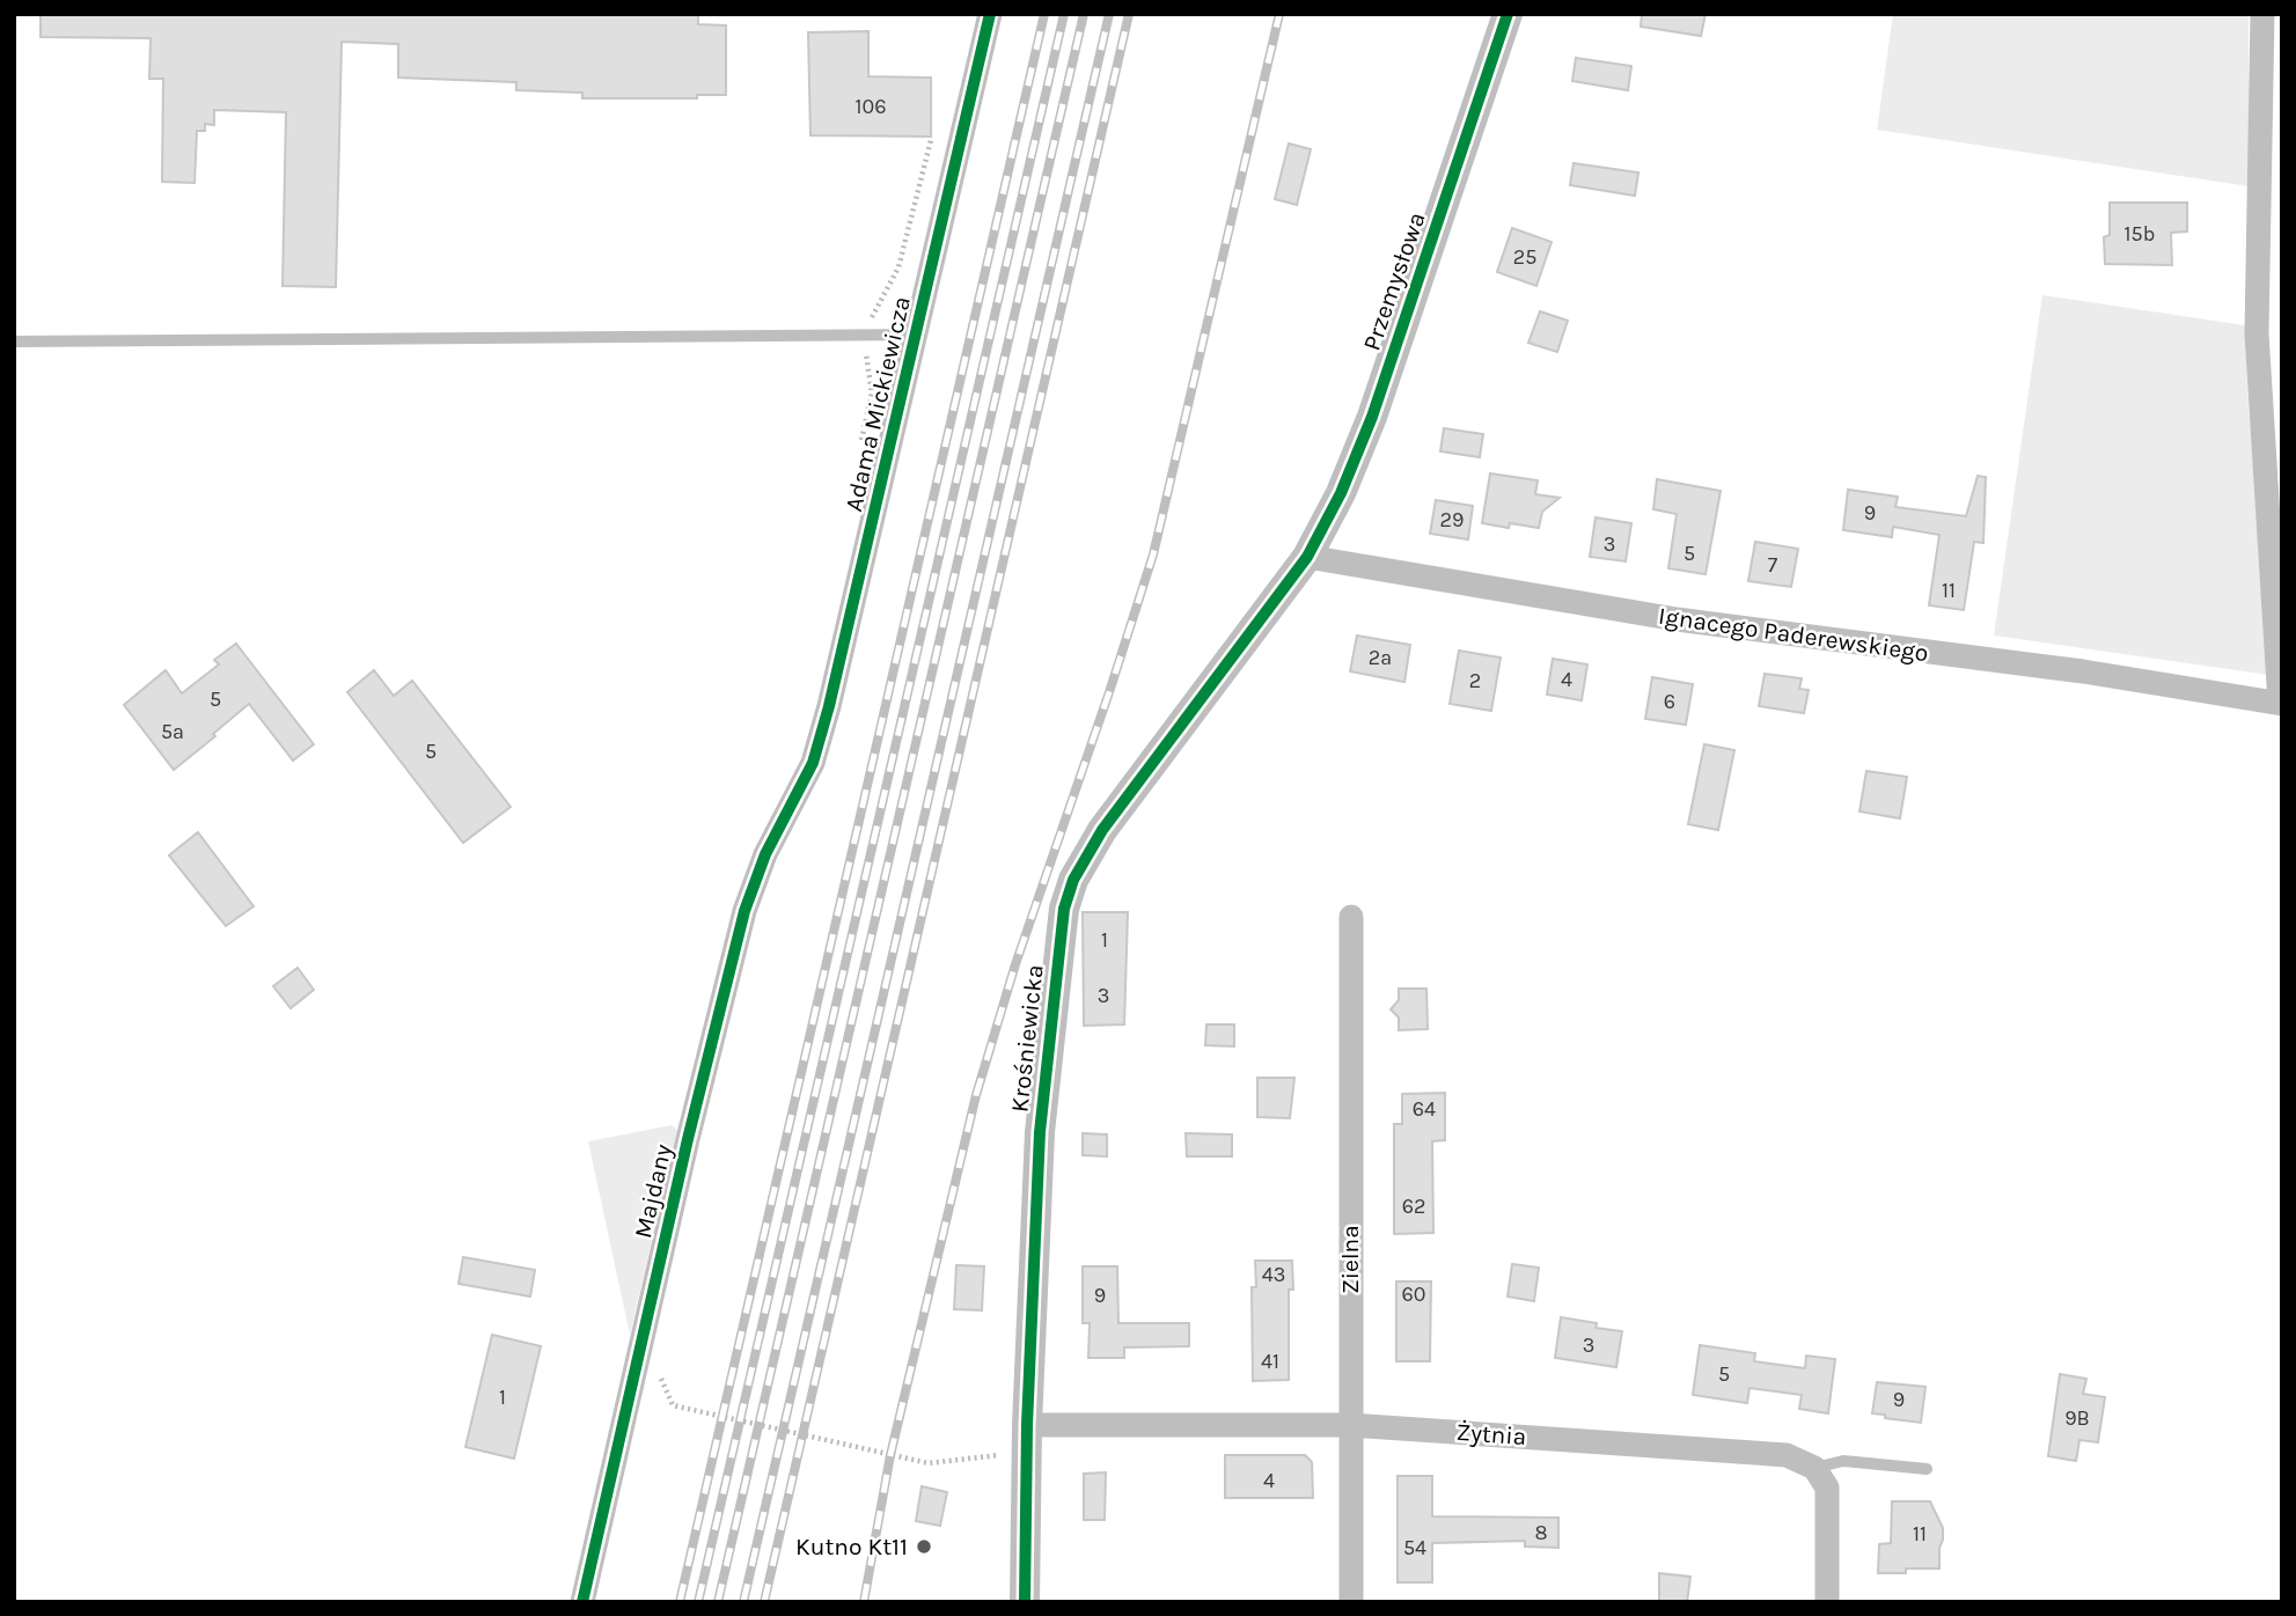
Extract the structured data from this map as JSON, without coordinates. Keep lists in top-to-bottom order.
{
  "streets": {
    "street": [
      "Przemysłowa",
      "Adama Mickiewicza",
      "Ignacego Paderewskiego",
      "Krośniewicka",
      "Majdany",
      "Zielna",
      "Żytnia"
    ]
  },
  "crossings": [
    ["Przemysłowa", "Ignacego Paderewskiego"],
    ["Przemysłowa", "Krośniewicka"],
    ["Adama Mickiewicza", "Majdany"],
    ["Ignacego Paderewskiego", "Krośniewicka"],
    ["Krośniewicka", "Żytnia"],
    ["Zielna", "Żytnia"]
  ],
  "places": ["Kutno Kt11"],
  "house_numbers": [
    "106",
    "15b",
    "25",
    "9",
    "29",
    "3",
    "5",
    "7",
    "11",
    "2a",
    "4",
    "2",
    "5",
    "6",
    "5a",
    "5",
    "1",
    "3",
    "64",
    "62",
    "43",
    "60",
    "9",
    "3",
    "41",
    "5",
    "1",
    "9",
    "9B",
    "4",
    "8",
    "11",
    "54"
  ]
}
